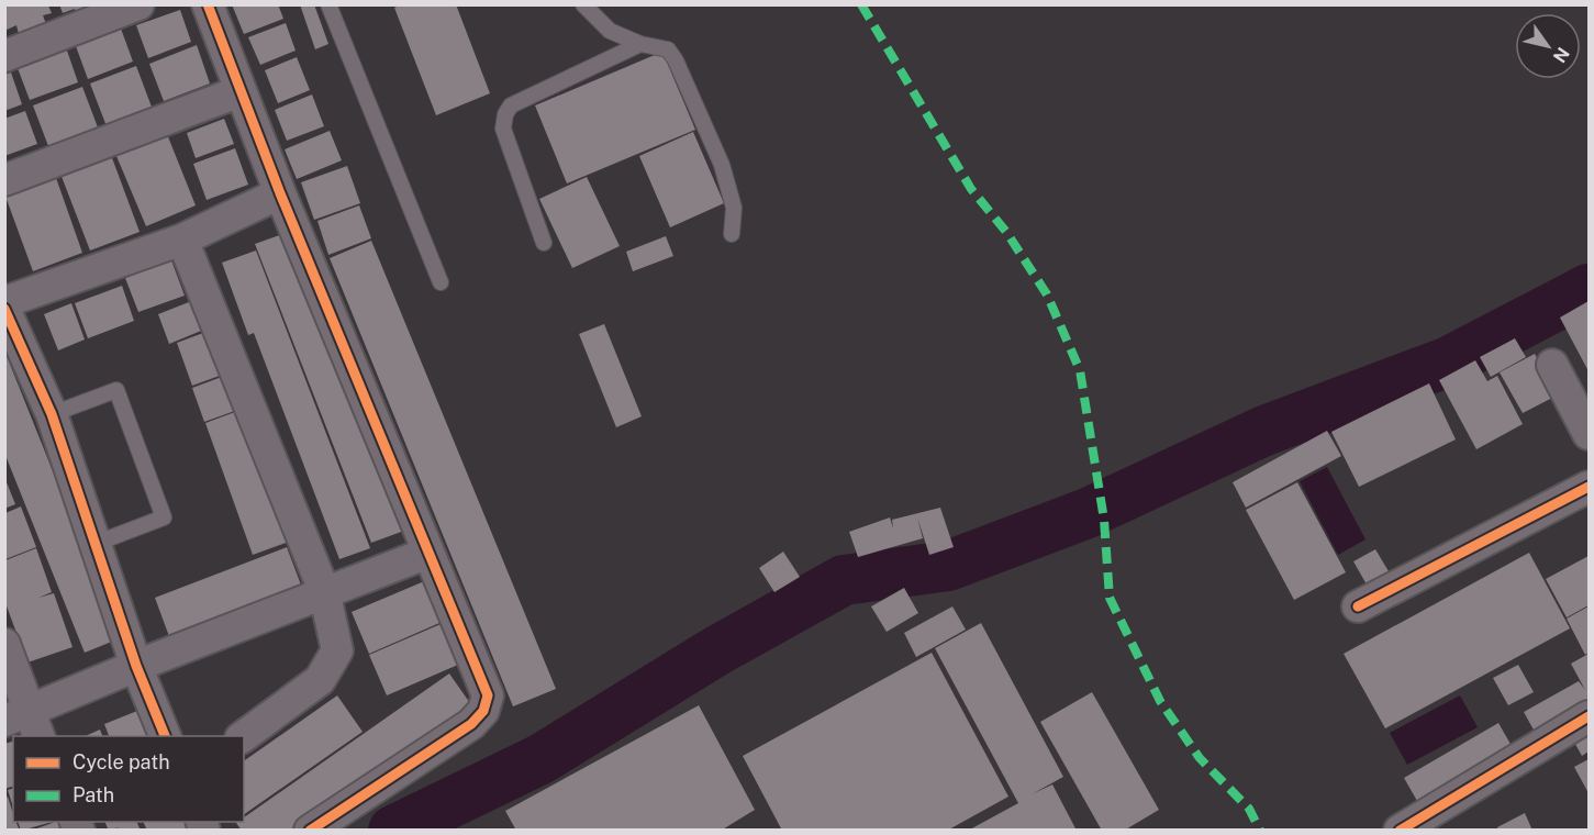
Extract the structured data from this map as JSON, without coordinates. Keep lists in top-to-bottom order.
{
  "legend": ["Cycle path", "Path"],
  "north": "bottom right"
}
